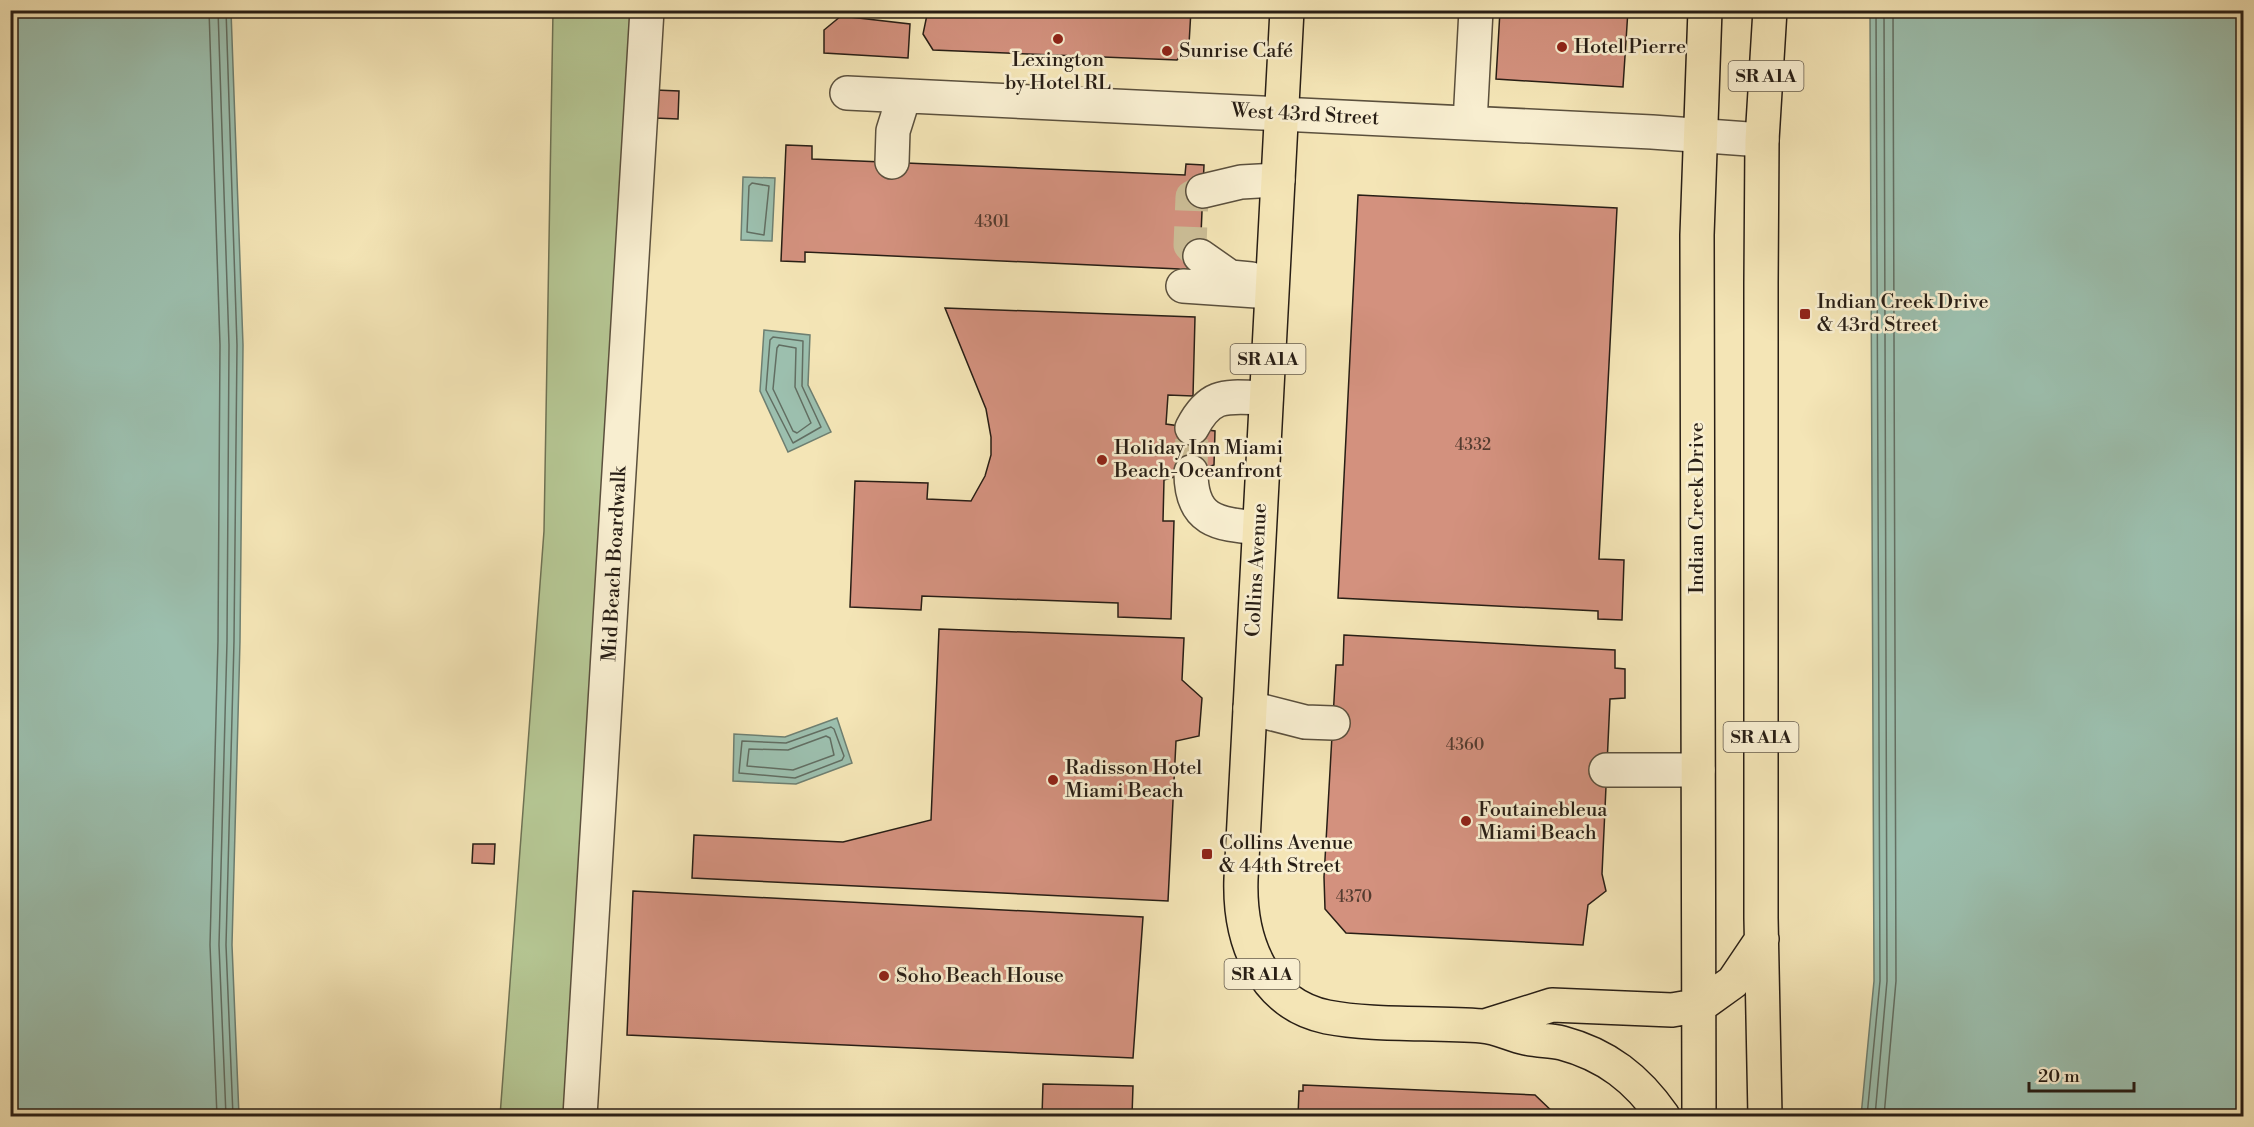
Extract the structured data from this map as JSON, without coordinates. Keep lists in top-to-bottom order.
{
  "streets": {
    "main road": ["SR A1A", "Indian Creek Drive", "Collins Avenue"],
    "street": ["West 43rd Street", "Mid Beach Boardwalk"]
  },
  "crossings": [
    ["SR A1A", "West 43rd Street"],
    ["SR A1A", "Collins Avenue"],
    ["West 43rd Street", "Indian Creek Drive"],
    ["West 43rd Street", "Collins Avenue"]
  ],
  "places": {
    "other": [
      "Lexington by Hotel RL",
      "Hotel Pierre",
      "Sunrise Café",
      "Holiday Inn Miami Beach-Oceanfront",
      "Radisson Hotel Miami Beach",
      "Foutainebleua Miami Beach",
      "Soho Beach House"
    ],
    "transit": ["Indian Creek Drive & 43rd Street", "Collins Avenue & 44th Street"]
  },
  "house_numbers": [
    "4301",
    "4332",
    "4360",
    "4370"
  ],
  "scale_bar": "20 m"
}
